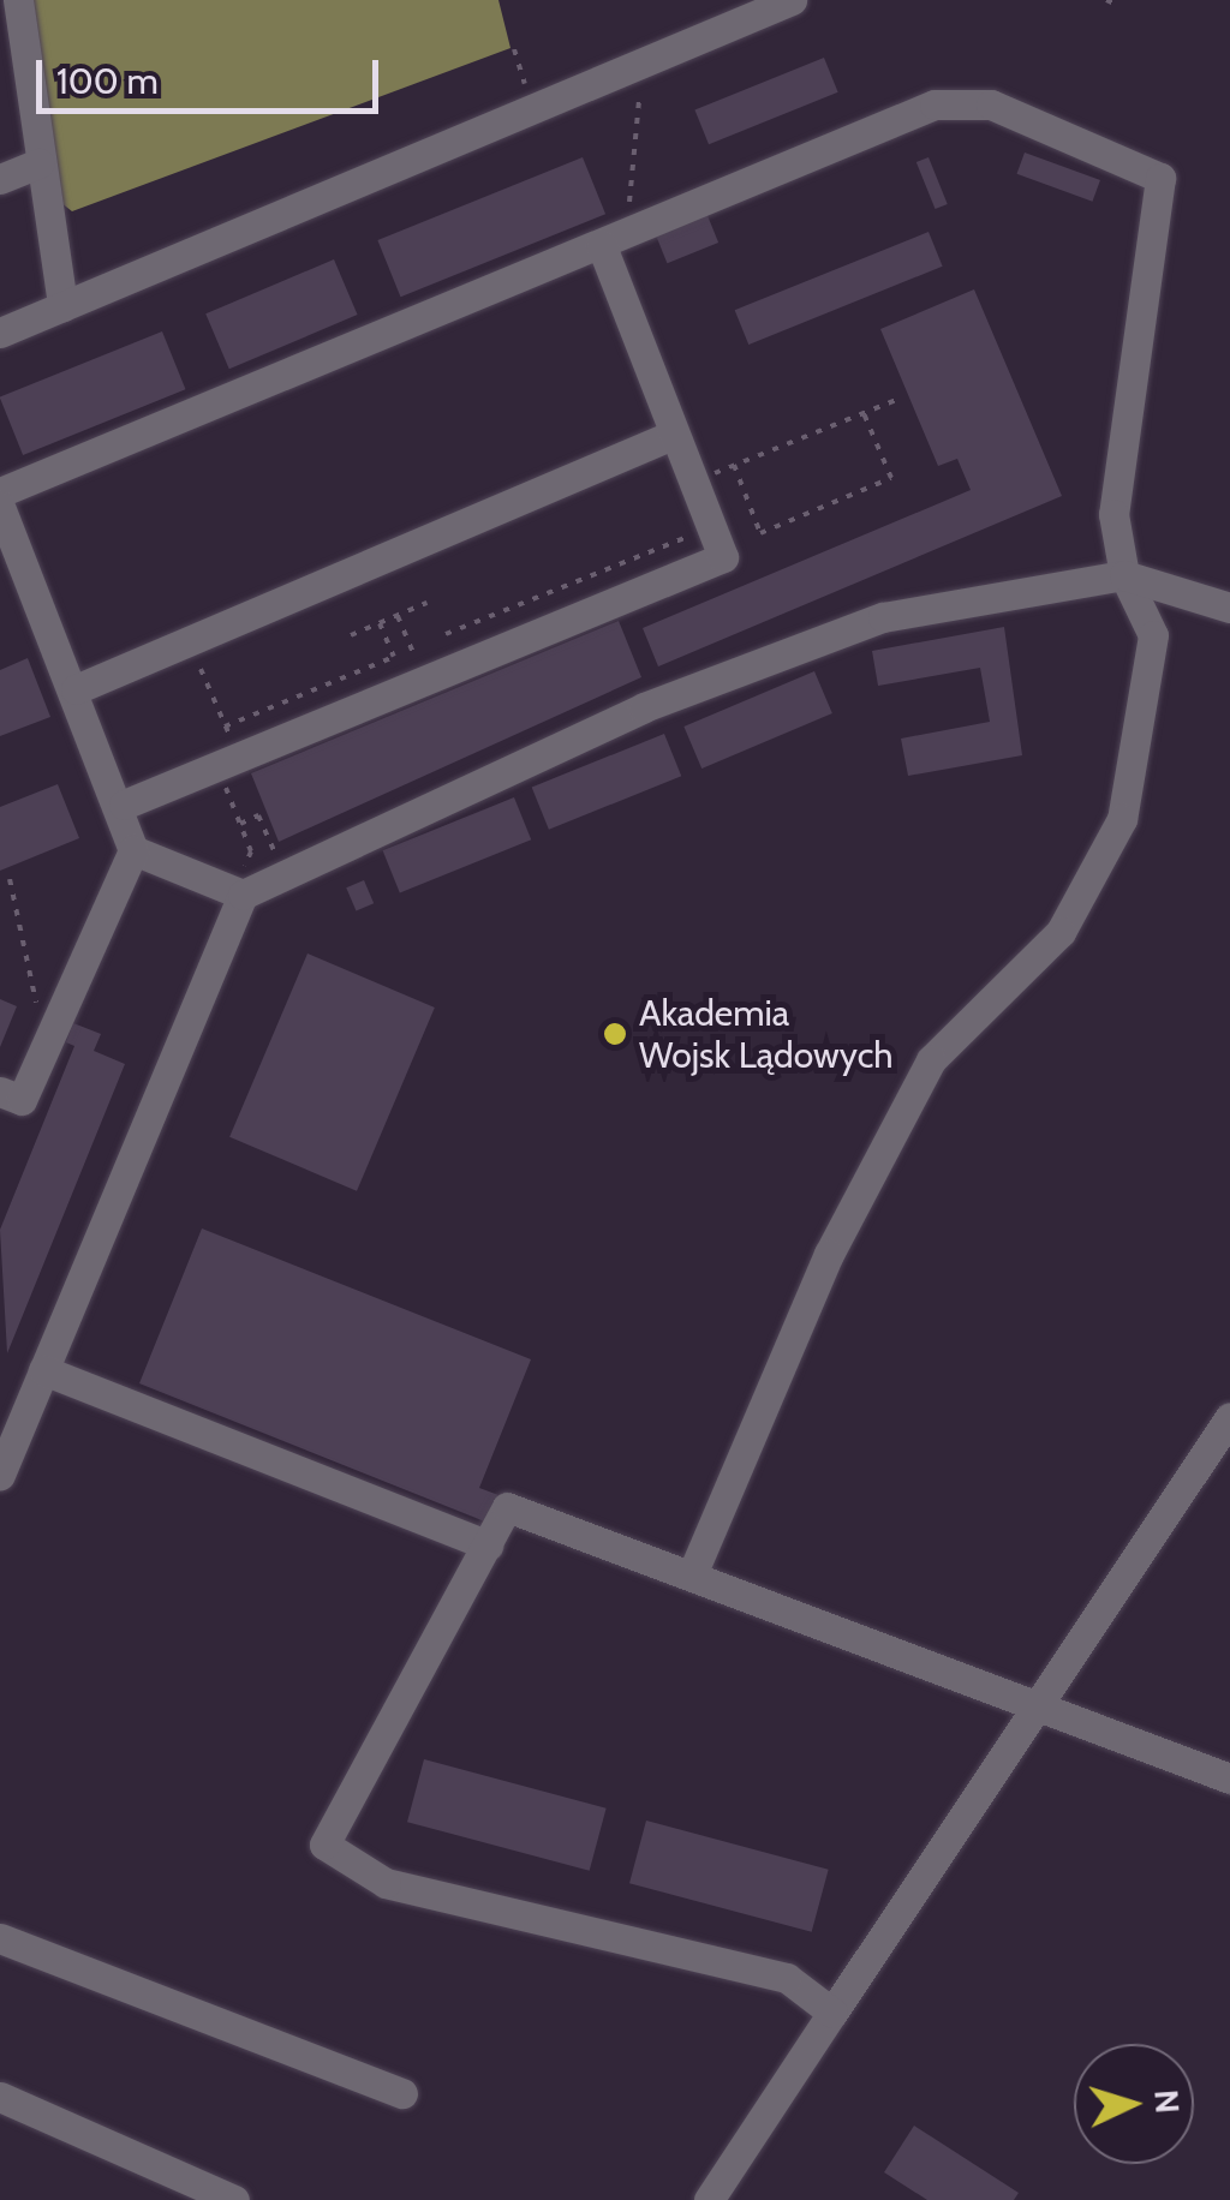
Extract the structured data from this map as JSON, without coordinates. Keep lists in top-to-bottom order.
{
  "places": ["Akademia Wojsk Lądowych"],
  "scale_bar": "100 m",
  "north": "right"
}
